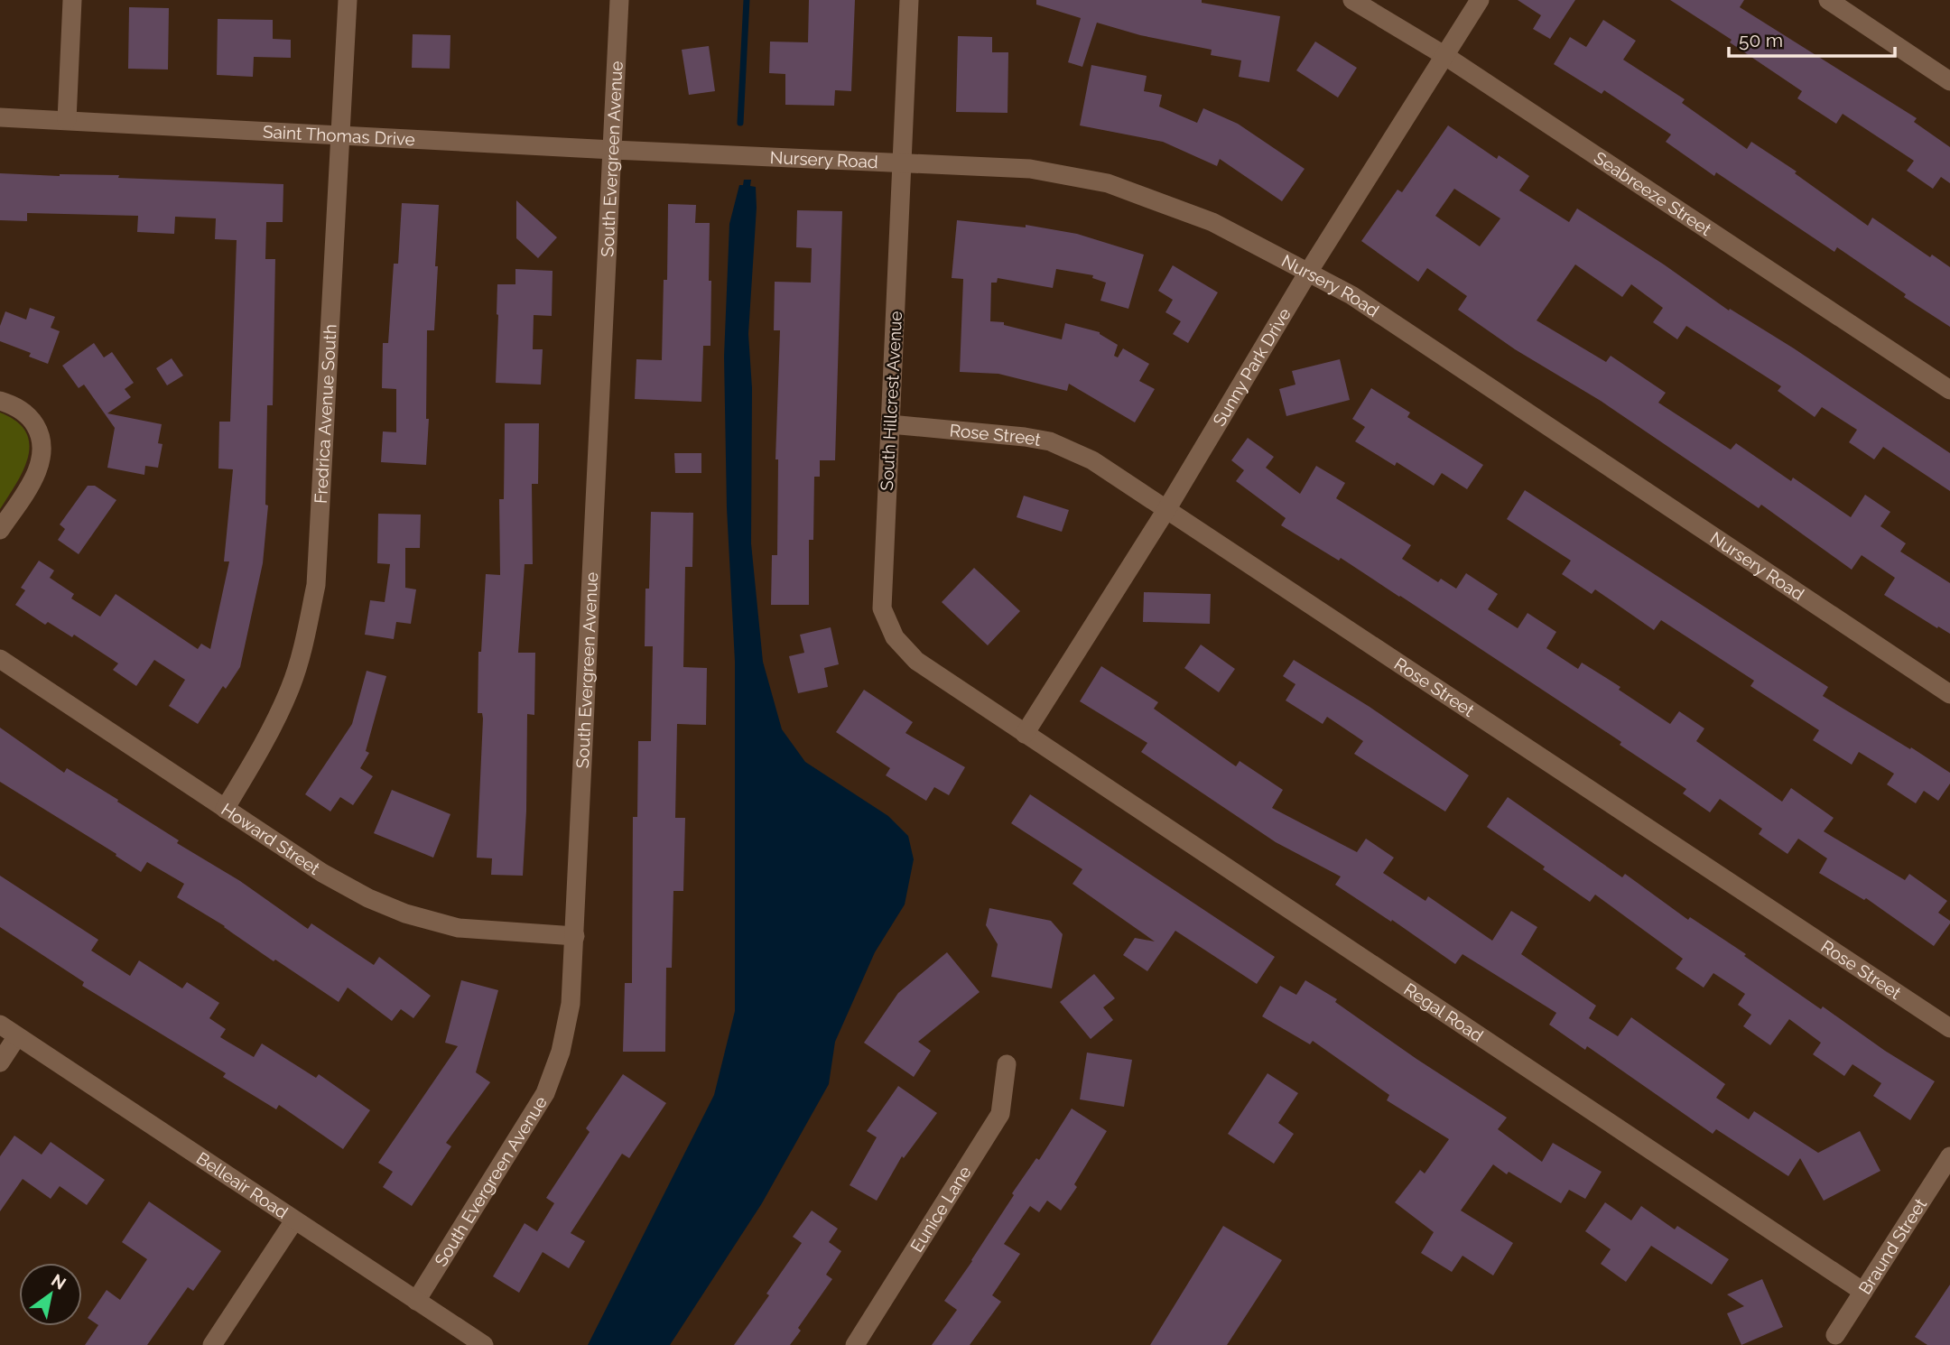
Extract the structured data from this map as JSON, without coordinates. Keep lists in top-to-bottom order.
{
  "streets": {
    "street": [
      "Saint Thomas Drive",
      "Nursery Road",
      "South Evergreen Avenue",
      "Seabreeze Street",
      "Sunny Park Drive",
      "South Hillcrest Avenue",
      "Fredrica Avenue South",
      "Rose Street",
      "Howard Street",
      "Regal Road",
      "Belleair Road",
      "Eunice Lane",
      "Braund Street"
    ]
  },
  "crossings": [
    ["Saint Thomas Drive", "Nursery Road"],
    ["Saint Thomas Drive", "South Evergreen Avenue"],
    ["Saint Thomas Drive", "Fredrica Avenue South"],
    ["Nursery Road", "South Evergreen Avenue"],
    ["Nursery Road", "Sunny Park Drive"],
    ["Nursery Road", "South Hillcrest Avenue"],
    ["South Evergreen Avenue", "Howard Street"],
    ["South Evergreen Avenue", "Belleair Road"],
    ["Seabreeze Street", "Sunny Park Drive"],
    ["Sunny Park Drive", "South Hillcrest Avenue"],
    ["Sunny Park Drive", "Rose Street"],
    ["Sunny Park Drive", "Regal Road"],
    ["South Hillcrest Avenue", "Rose Street"],
    ["South Hillcrest Avenue", "Regal Road"],
    ["Fredrica Avenue South", "Howard Street"],
    ["Regal Road", "Braund Street"]
  ],
  "scale_bar": "50 m",
  "north": "top right"
}
